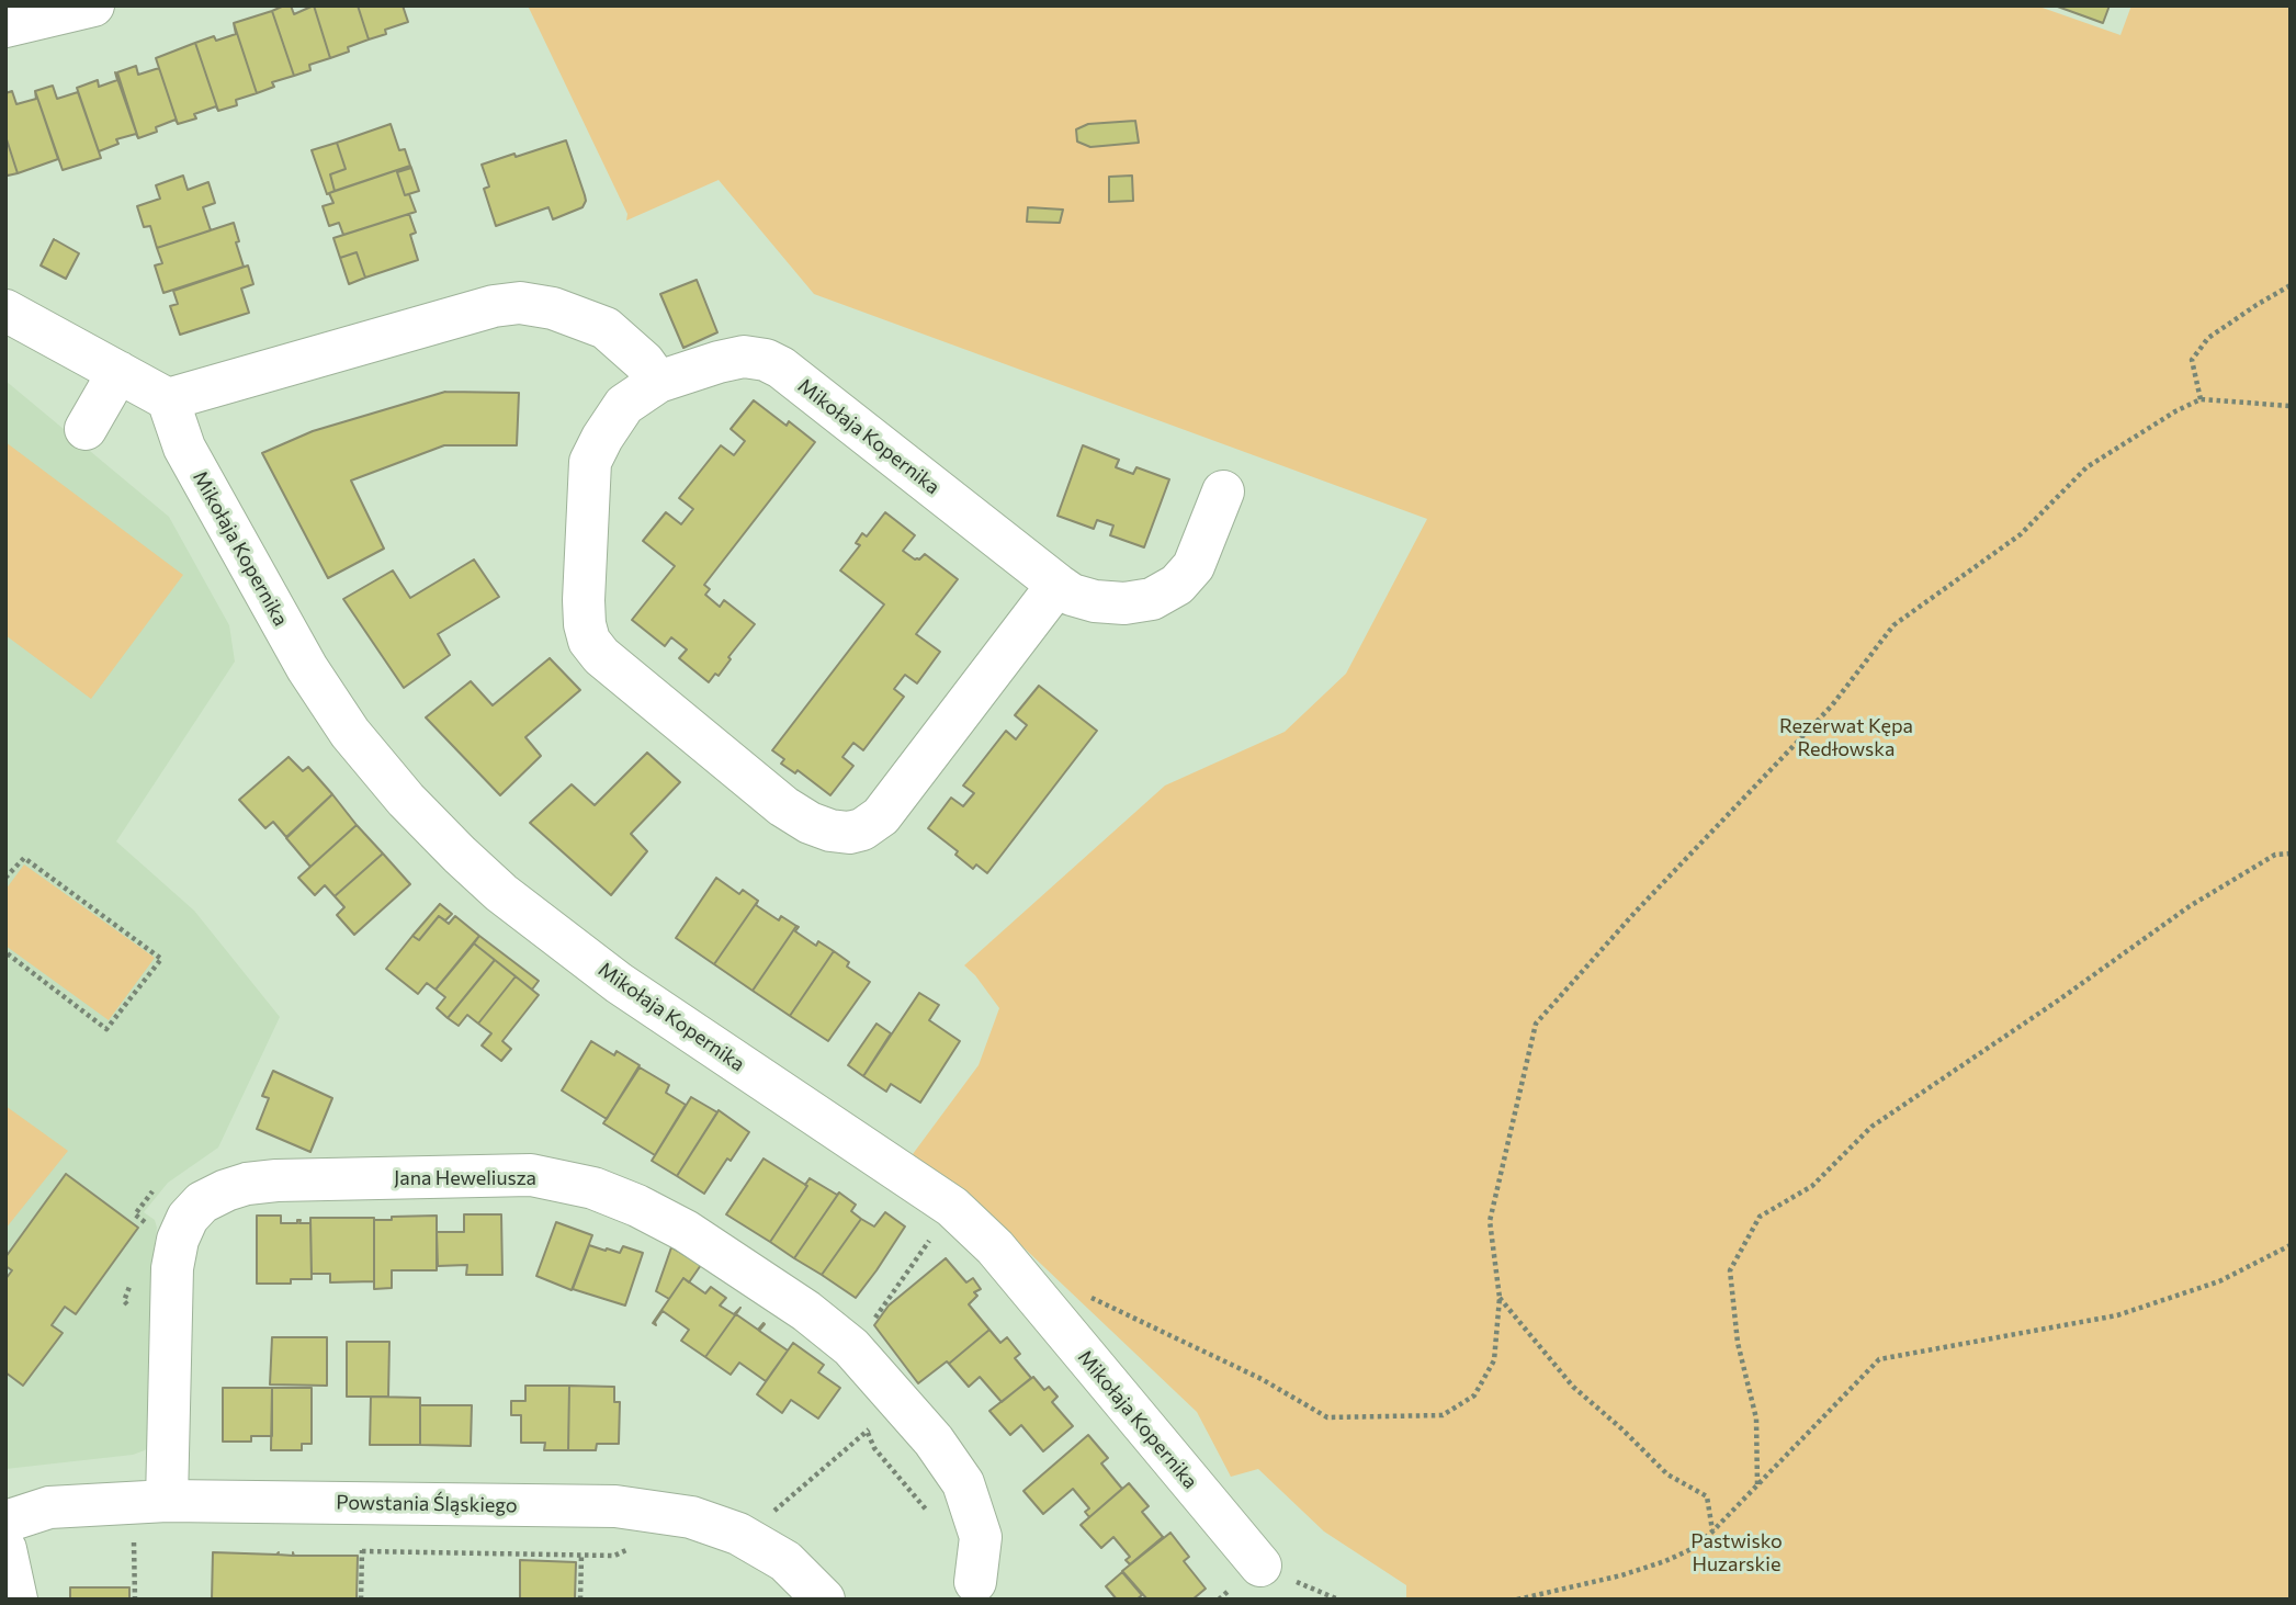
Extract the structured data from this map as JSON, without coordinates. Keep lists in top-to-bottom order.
{
  "streets": {
    "street": ["Mikołaja Kopernika", "Jana Heweliusza", "Powstania Śląskiego"]
  },
  "crossings": [
    ["Jana Heweliusza", "Powstania Śląskiego"]
  ],
  "parks": ["Rezerwat Kępa Redłowska", "Pastwisko Huzarskie"]
}
